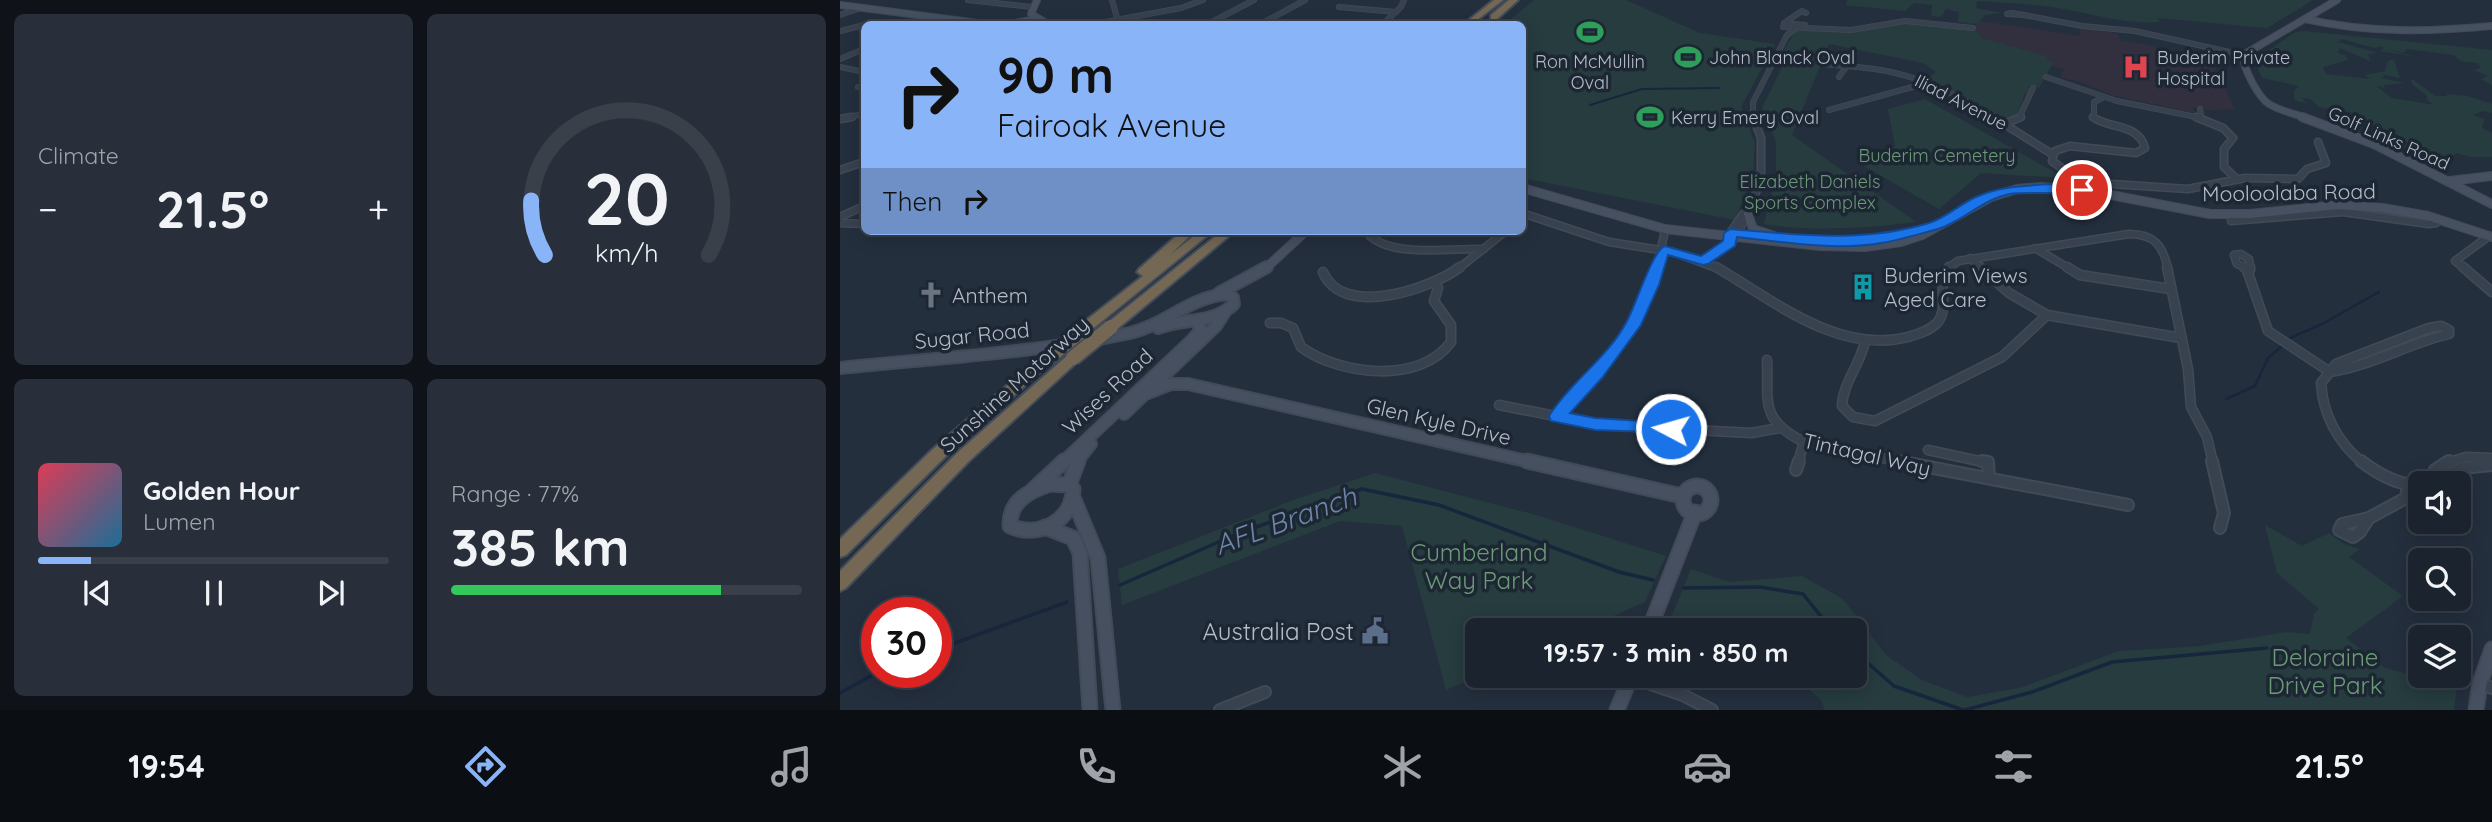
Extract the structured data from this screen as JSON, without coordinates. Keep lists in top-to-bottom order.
{
  "streets": {
    "highway": ["Sunshine Motorway"],
    "main road": [
      "Golf Links Road",
      "Mooloolaba Road",
      "Sugar Road",
      "Wises Road",
      "Glen Kyle Drive"
    ],
    "street": ["Iliad Avenue", "Tintagal Way"]
  },
  "crossings": [
    ["Iliad Avenue", "Mooloolaba Road"],
    ["Sugar Road", "Sunshine Motorway"],
    ["Sugar Road", "Wises Road"]
  ],
  "water": ["AFL Branch"],
  "parks": [
    "Buderim Cemetery",
    "Elizabeth Daniels Sports Complex",
    "Cumberland Way Park",
    "Deloraine Drive Park"
  ],
  "places": {
    "sports": ["Ron McMullin Oval", "John Blanck Oval", "Kerry Emery Oval"],
    "hospital": ["Buderim Private Hospital"],
    "building": ["Buderim Views Aged Care"],
    "church": ["Anthem"],
    "public building": ["Australia Post"]
  },
  "page": {
    "tile": [
      "Climate",
      ["Range · 77%", "385 km"]
    ],
    "turn": ["90 m", "Fairoak Avenue"],
    "then": "Then",
    "heat": ["−", "21.5°", "+"],
    "song": ["Golden Hour", "Lumen"],
    "limit": "30",
    "trip": "19:57 · 3 min · 850 m",
    "tabs": ["19:54", "21.5°"],
    "gauge": ["20", "km/h"]
  }
}
